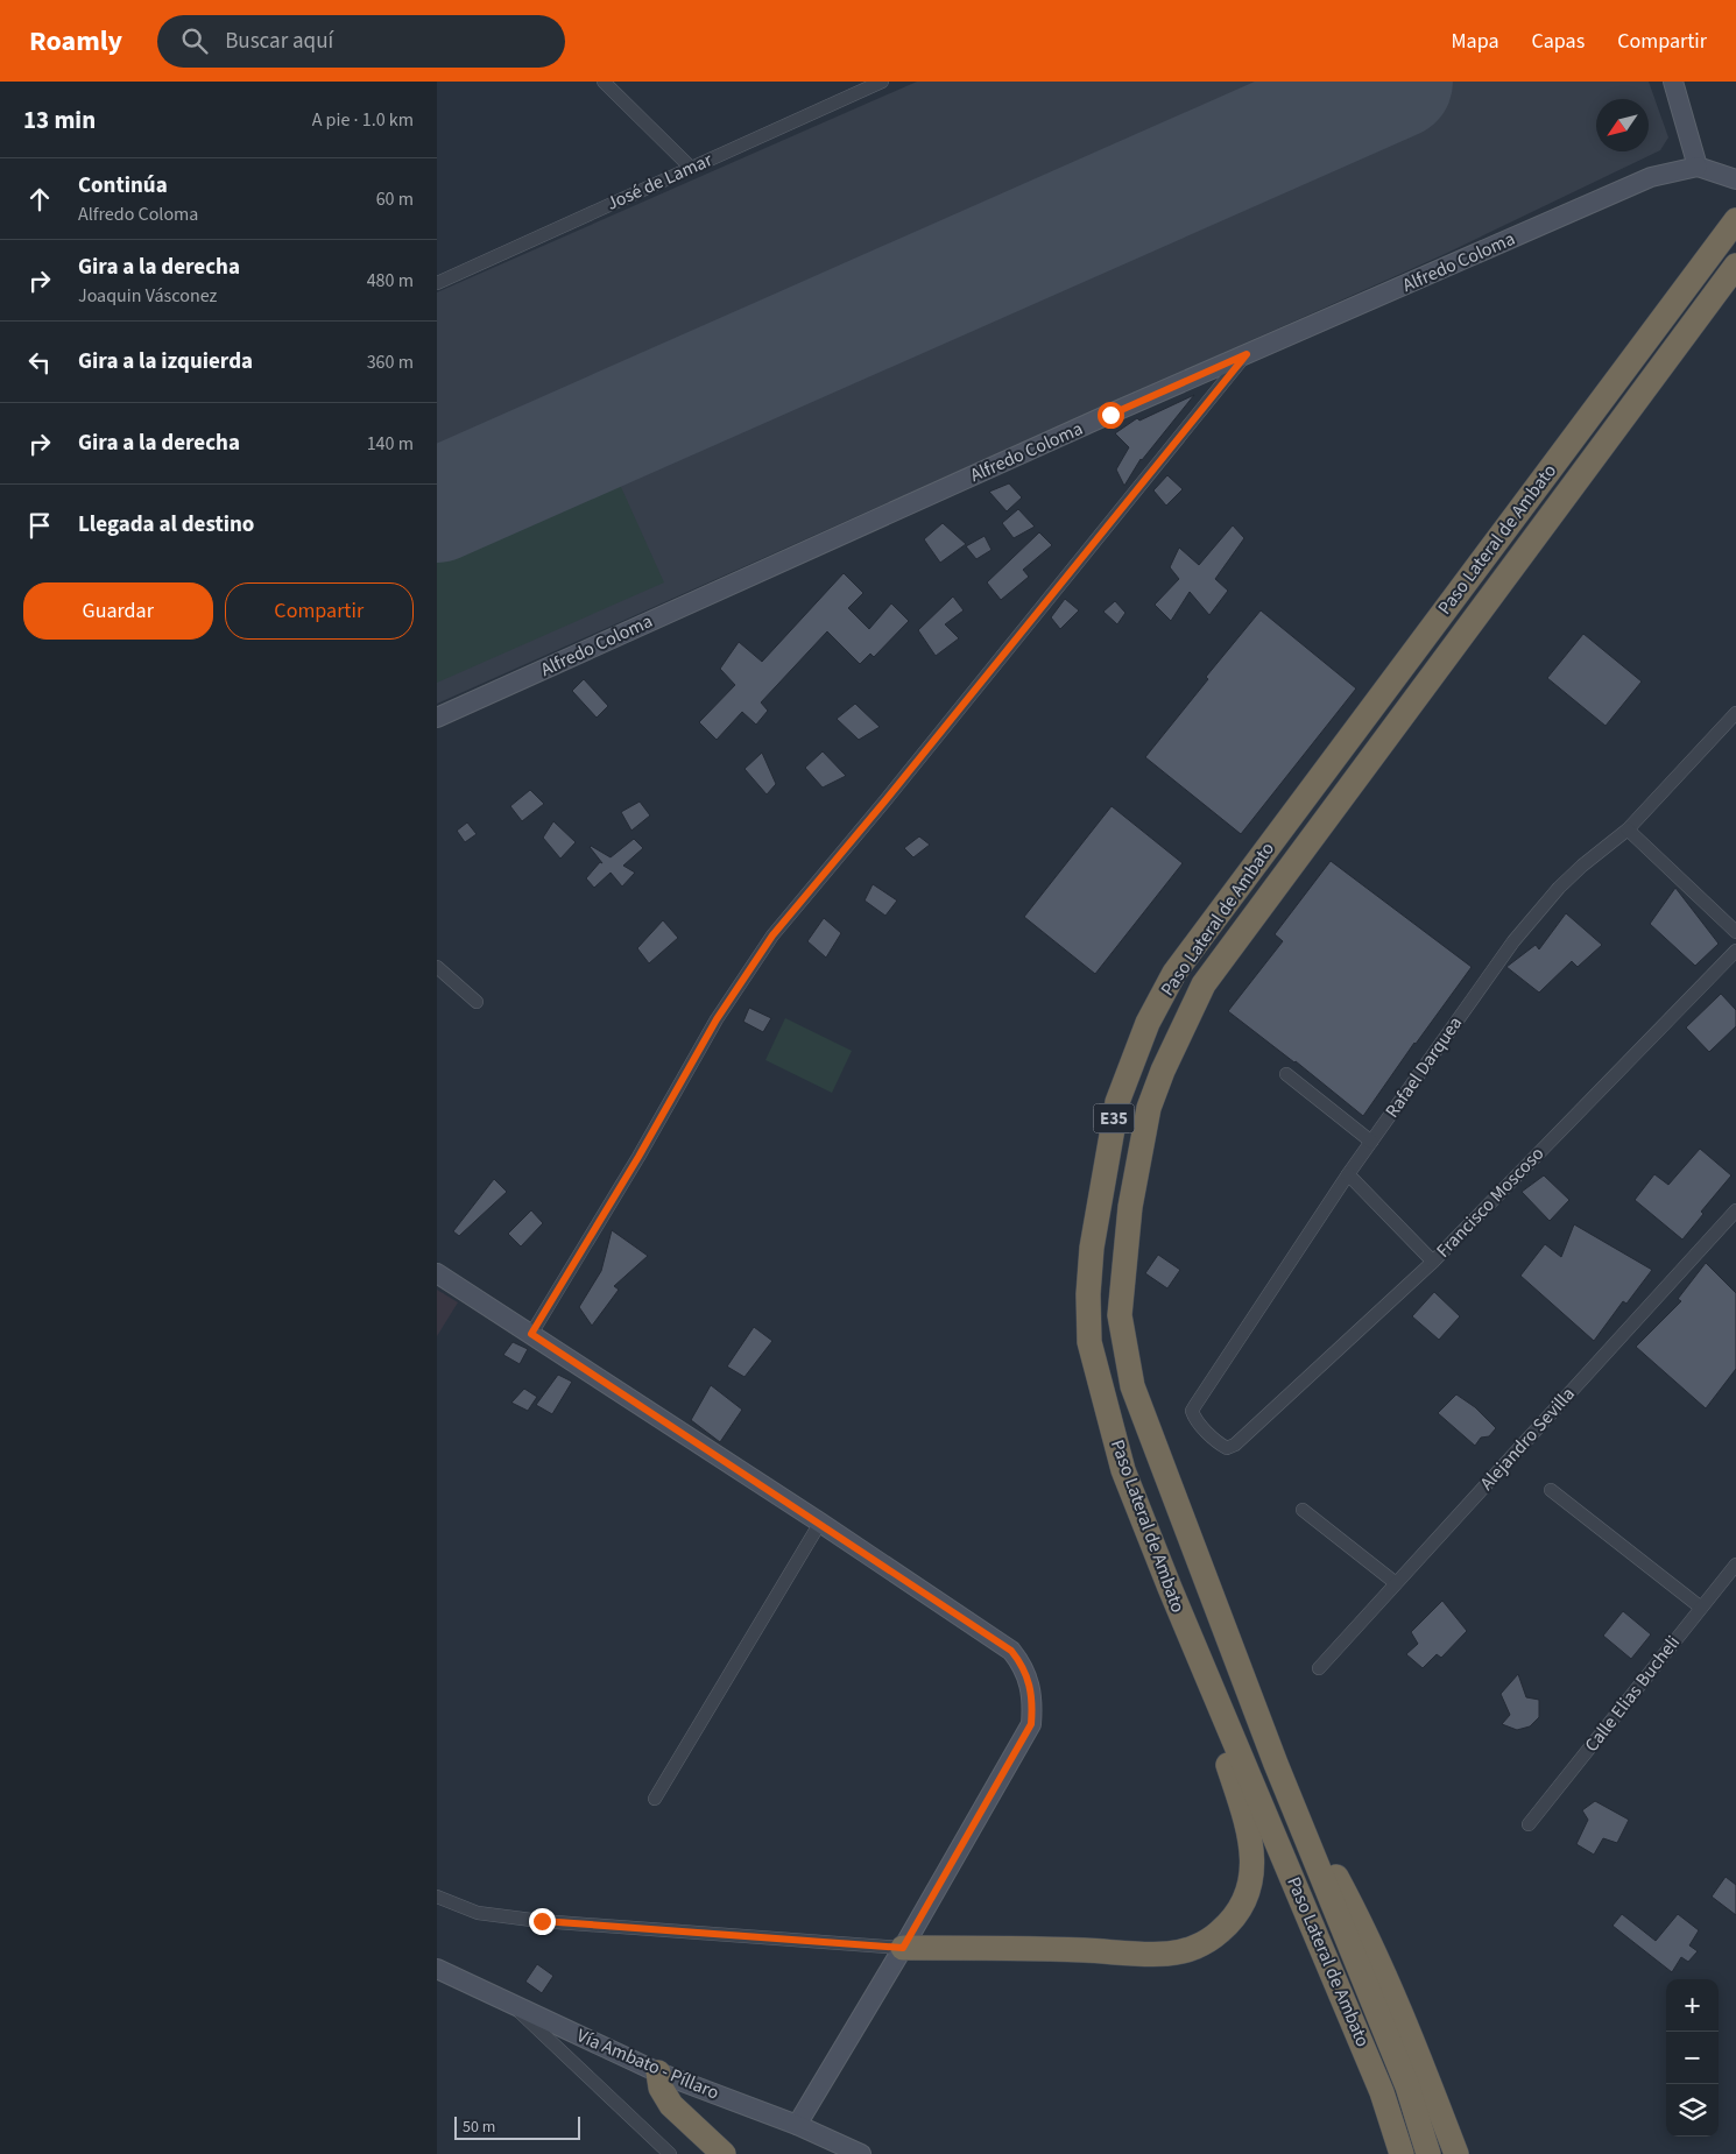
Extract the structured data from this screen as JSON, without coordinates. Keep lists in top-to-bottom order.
{
  "streets": {
    "highway": ["Paso Lateral de Ambato", "E35"],
    "street": [
      "José de Lamar",
      "Alfredo Coloma",
      "Rafael Darquea",
      "Francisco Moscoso",
      "Alejandro Sevilla",
      "Calle Elias Bucheli",
      "Vía Ambato - Píllaro"
    ]
  },
  "crossings": [
    ["Rafael Darquea", "Francisco Moscoso"]
  ],
  "scale_bar": "50 m",
  "north": "bottom left",
  "page": {
    "header": "Roamly",
    "search": "Buscar aquí",
    "nav": ["Mapa", "Capas", "Compartir"],
    "heading": ["13 min", "A pie · 1.0 km"],
    "list": [
      ["Continúa", "Alfredo Coloma", "60 m"],
      ["Gira a la derecha", "Joaquin Vásconez", "480 m"],
      ["Gira a la izquierda", "360 m"],
      ["Gira a la derecha", "140 m"],
      "Llegada al destino"
    ],
    "buttons": ["Guardar", "Compartir"],
    "map_buttons": ["+", "−"],
    "scale": "50 m"
  }
}
